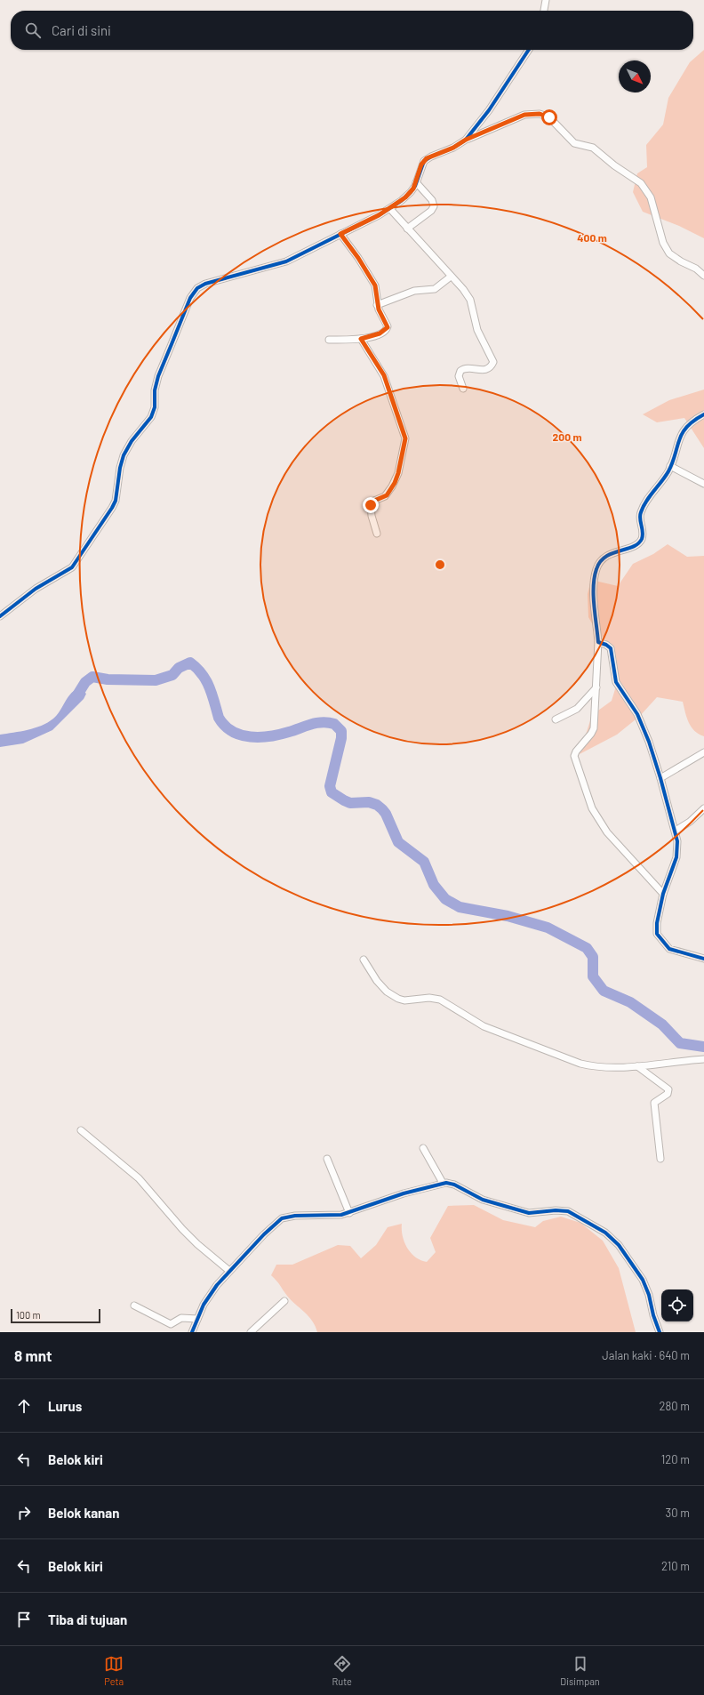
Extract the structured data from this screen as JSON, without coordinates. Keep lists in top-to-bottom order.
{
  "scale_bar": "100 m",
  "north": "bottom right",
  "page": {
    "search": "Cari di sini",
    "scale": "100 m",
    "heading": ["8 mnt", "Jalan kaki · 640 m"],
    "list": [
      ["Lurus", "280 m"],
      ["Belok kiri", "120 m"],
      ["Belok kanan", "30 m"],
      ["Belok kiri", "210 m"],
      "Tiba di tujuan"
    ],
    "nav": ["Peta", "Rute", "Disimpan"]
  },
  "rings": ["400 m", "200 m"]
}
